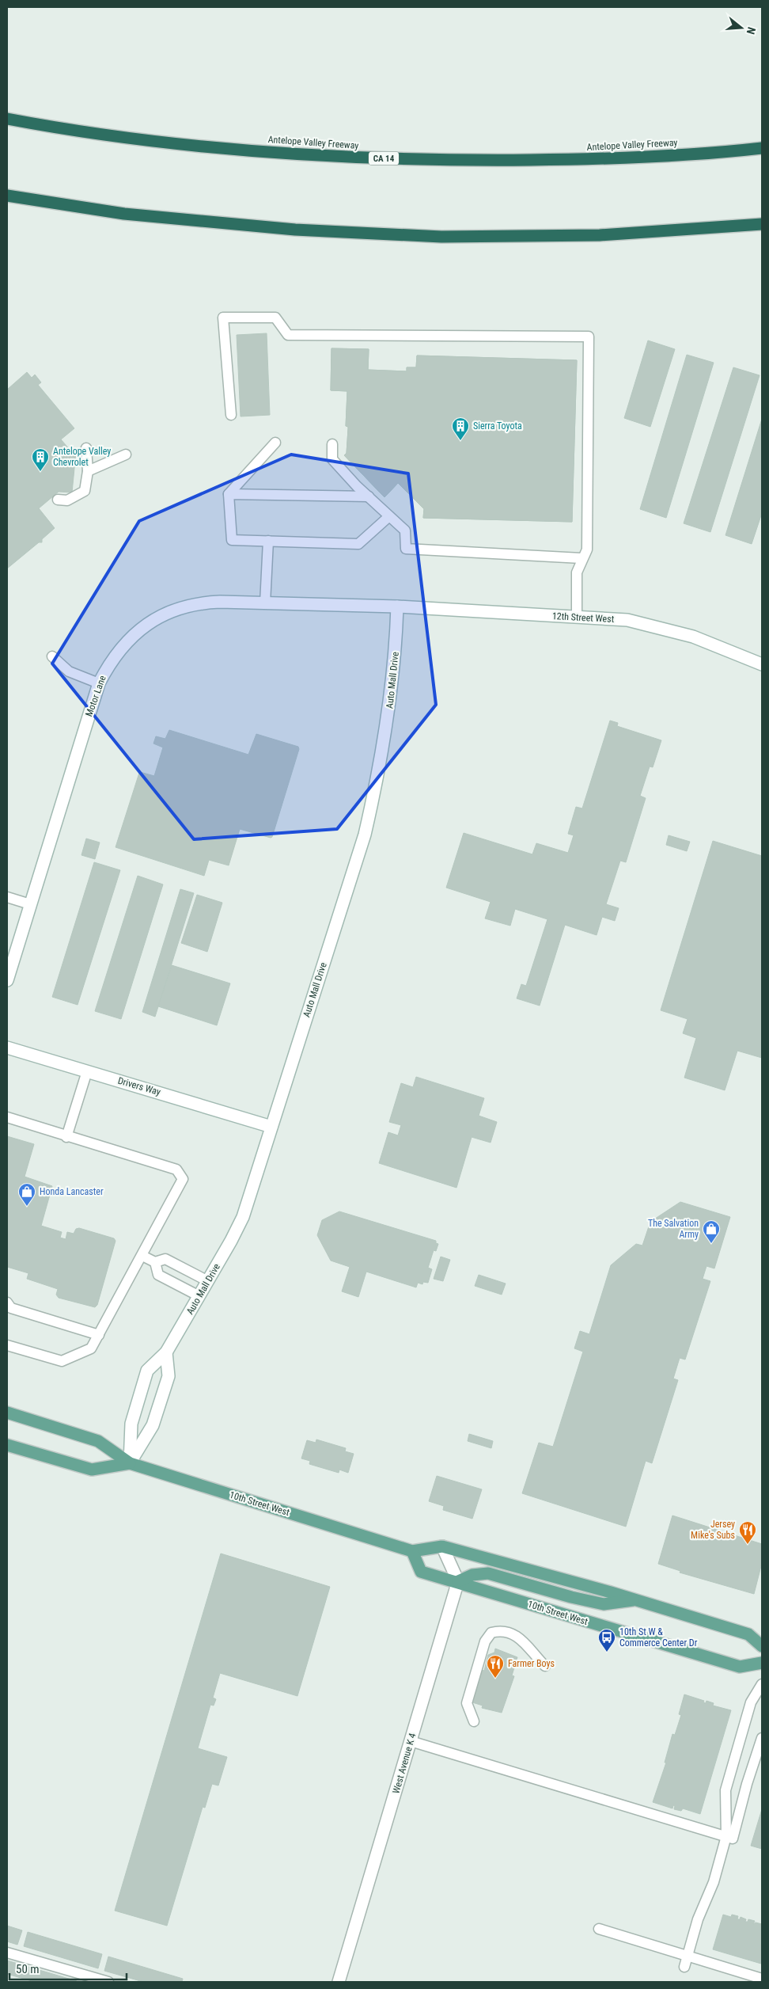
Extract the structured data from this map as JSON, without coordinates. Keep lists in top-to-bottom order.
{
  "streets": {
    "highway": ["Antelope Valley Freeway", "CA 14"],
    "main road": ["10th Street West"],
    "street": [
      "12th Street West",
      "Auto Mall Drive",
      "Motor Lane",
      "Drivers Way",
      "West Avenue K 4"
    ]
  },
  "crossings": [
    ["12th Street West", "Auto Mall Drive"],
    ["12th Street West", "Motor Lane"],
    ["Auto Mall Drive", "Motor Lane"],
    ["Auto Mall Drive", "Drivers Way"],
    ["Auto Mall Drive", "10th Street West"],
    ["10th Street West", "West Avenue K 4"]
  ],
  "places": {
    "building": ["Sierra Toyota", "Antelope Valley Chevrolet"],
    "shop": ["Honda Lancaster", "The Salvation Army"],
    "restaurant": ["Jersey Mike's Subs", "Farmer Boys"],
    "bus stop": ["10th St W & Commerce Center Dr"]
  },
  "scale_bar": "50 m",
  "north": "right"
}
